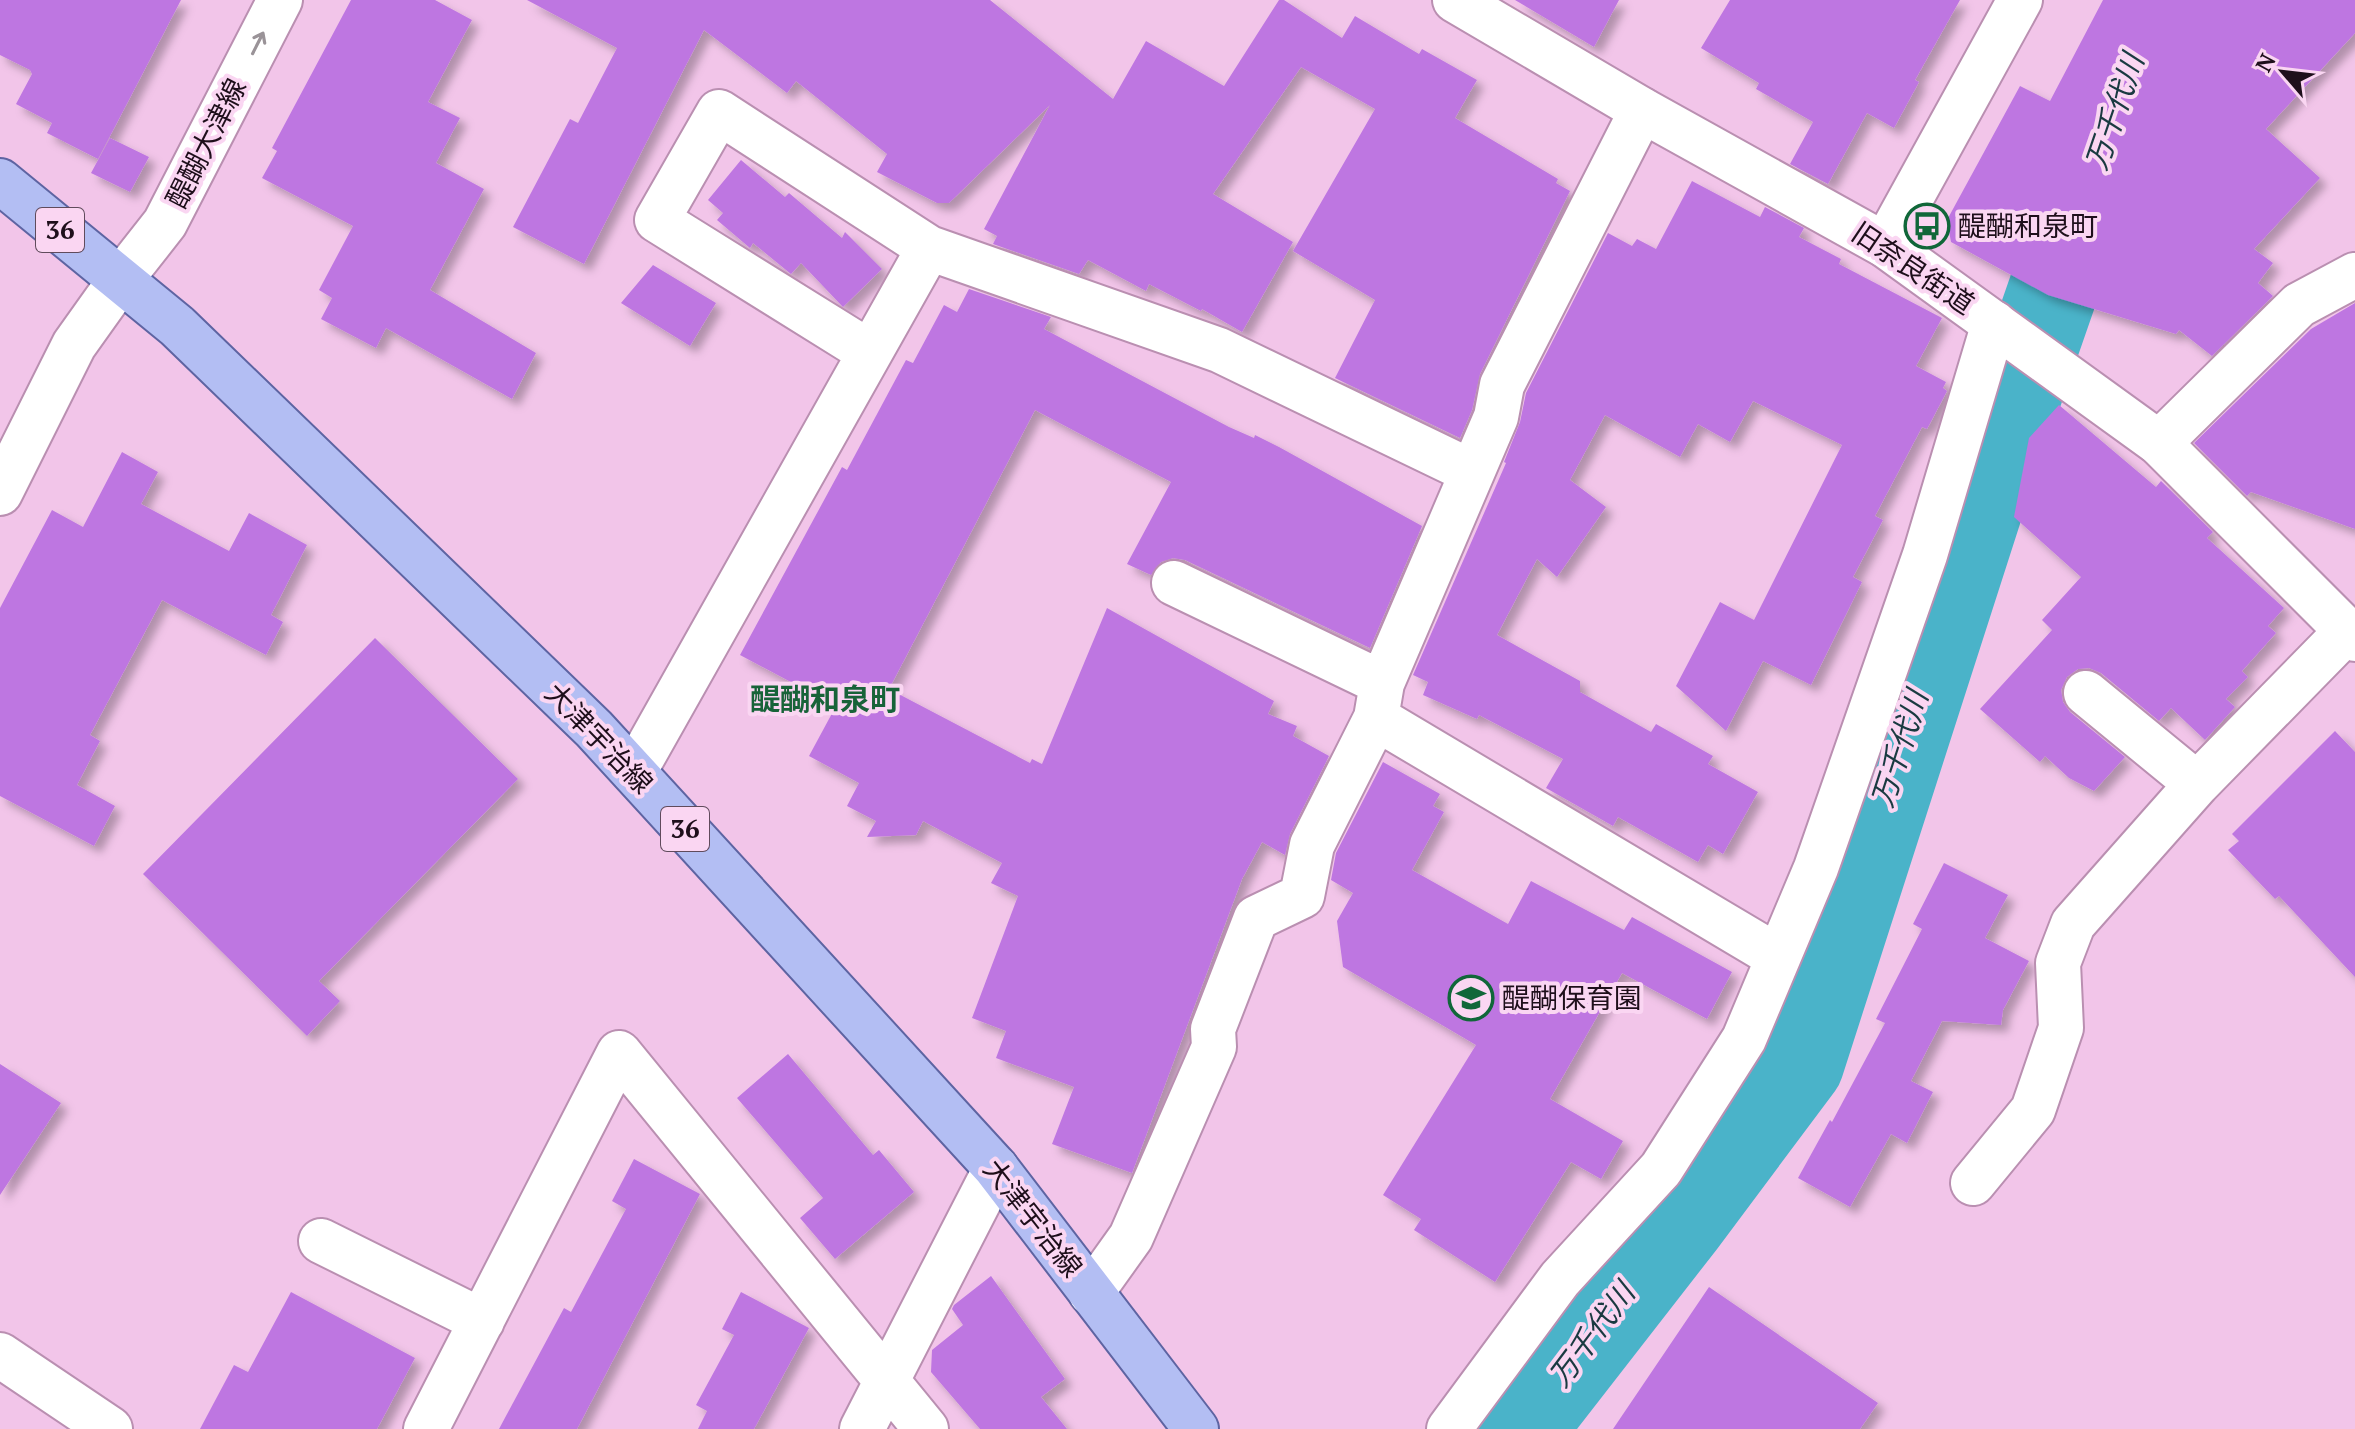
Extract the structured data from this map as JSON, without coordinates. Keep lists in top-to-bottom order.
{
  "streets": {
    "main road": ["36", "大津宇治線"],
    "street": ["醍醐大津線", "旧奈良街道"]
  },
  "crossings": [
    ["醍醐大津線", "大津宇治線"]
  ],
  "one_way": ["醍醐大津線"],
  "districts": ["醍醐和泉町"],
  "water": ["万千代川"],
  "places": {
    "bus stop": ["醍醐和泉町"],
    "school or university": ["醍醐保育園"]
  },
  "north": "top left"
}
